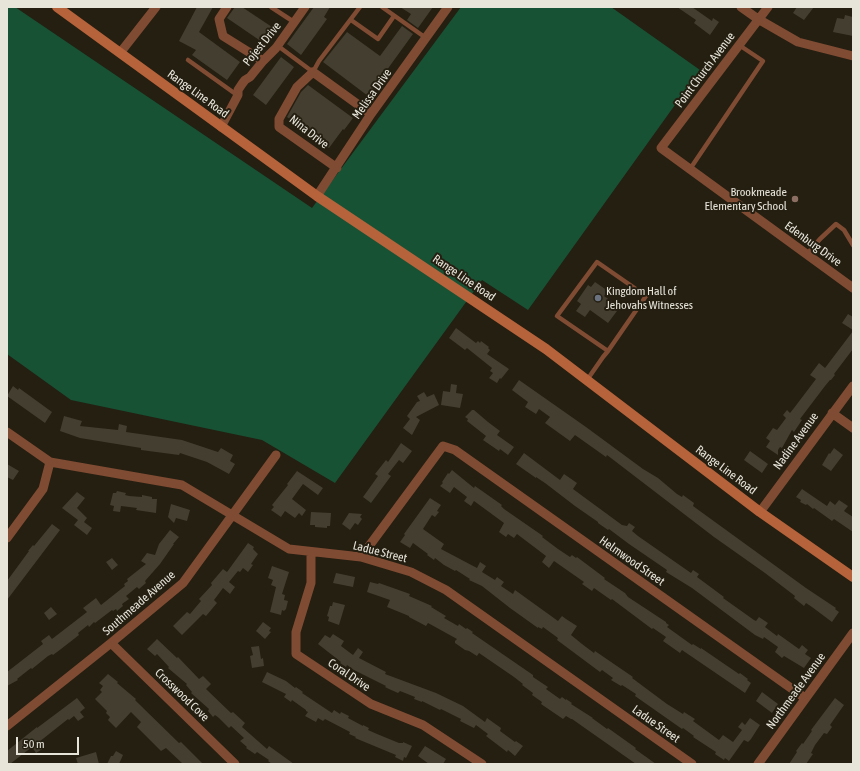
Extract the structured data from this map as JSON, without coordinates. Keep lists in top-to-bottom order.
{
  "streets": {
    "main road": ["Range Line Road"],
    "street": [
      "Pojest Drive",
      "Point Church Avenue",
      "Melissa Drive",
      "Nina Drive",
      "Edenburg Drive",
      "Nadine Avenue",
      "Ladue Street",
      "Helmwood Street",
      "Southmeade Avenue",
      "Coral Drive",
      "Northmeade Avenue",
      "Crosswood Cove"
    ]
  },
  "crossings": [
    ["Pojest Drive", "Range Line Road"],
    ["Point Church Avenue", "Edenburg Drive"],
    ["Range Line Road", "Melissa Drive"],
    ["Range Line Road", "Nadine Avenue"],
    ["Melissa Drive", "Nina Drive"],
    ["Ladue Street", "Helmwood Street"],
    ["Ladue Street", "Southmeade Avenue"],
    ["Ladue Street", "Coral Drive"],
    ["Helmwood Street", "Northmeade Avenue"],
    ["Southmeade Avenue", "Crosswood Cove"]
  ],
  "places": ["Brookmeade Elementary School", "Kingdom Hall of Jehovahs Witnesses"],
  "scale_bar": "50 m"
}
